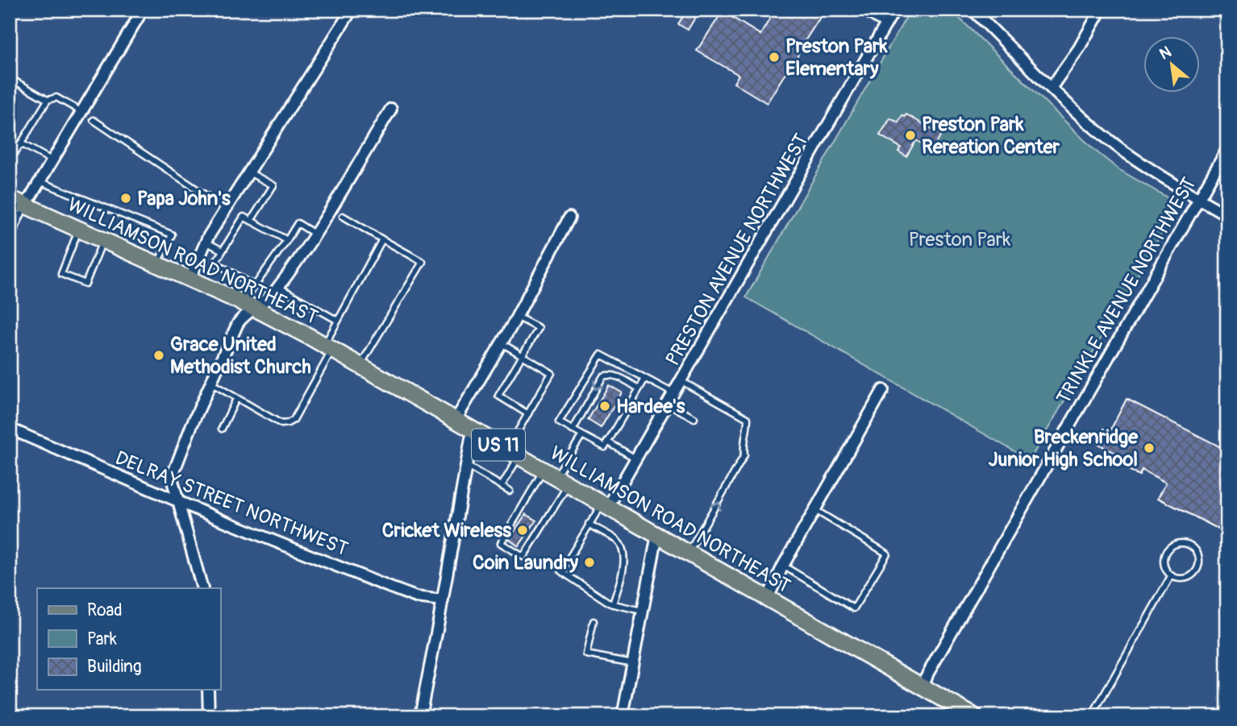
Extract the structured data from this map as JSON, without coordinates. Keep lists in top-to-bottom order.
{
  "streets": {
    "main road": ["WILLIAMSON ROAD NORTHEAST", "US 11"],
    "street": ["PRESTON AVENUE NORTHWEST", "TRINKLE AVENUE NORTHWEST", "DELRAY STREET NORTHWEST"]
  },
  "crossings": [
    ["PRESTON AVENUE NORTHWEST", "WILLIAMSON ROAD NORTHEAST"],
    ["WILLIAMSON ROAD NORTHEAST", "TRINKLE AVENUE NORTHWEST"]
  ],
  "parks": ["Preston Park"],
  "places": [
    "Preston Park Elementary",
    "Preston Park Rereation Center",
    "Papa John's",
    "Grace United Methodist Church",
    "Hardee's",
    "Breckenridge Junior High School",
    "Cricket Wireless",
    "Coin Laundry"
  ],
  "legend": ["Road", "Park", "Building"],
  "north": "top left"
}
